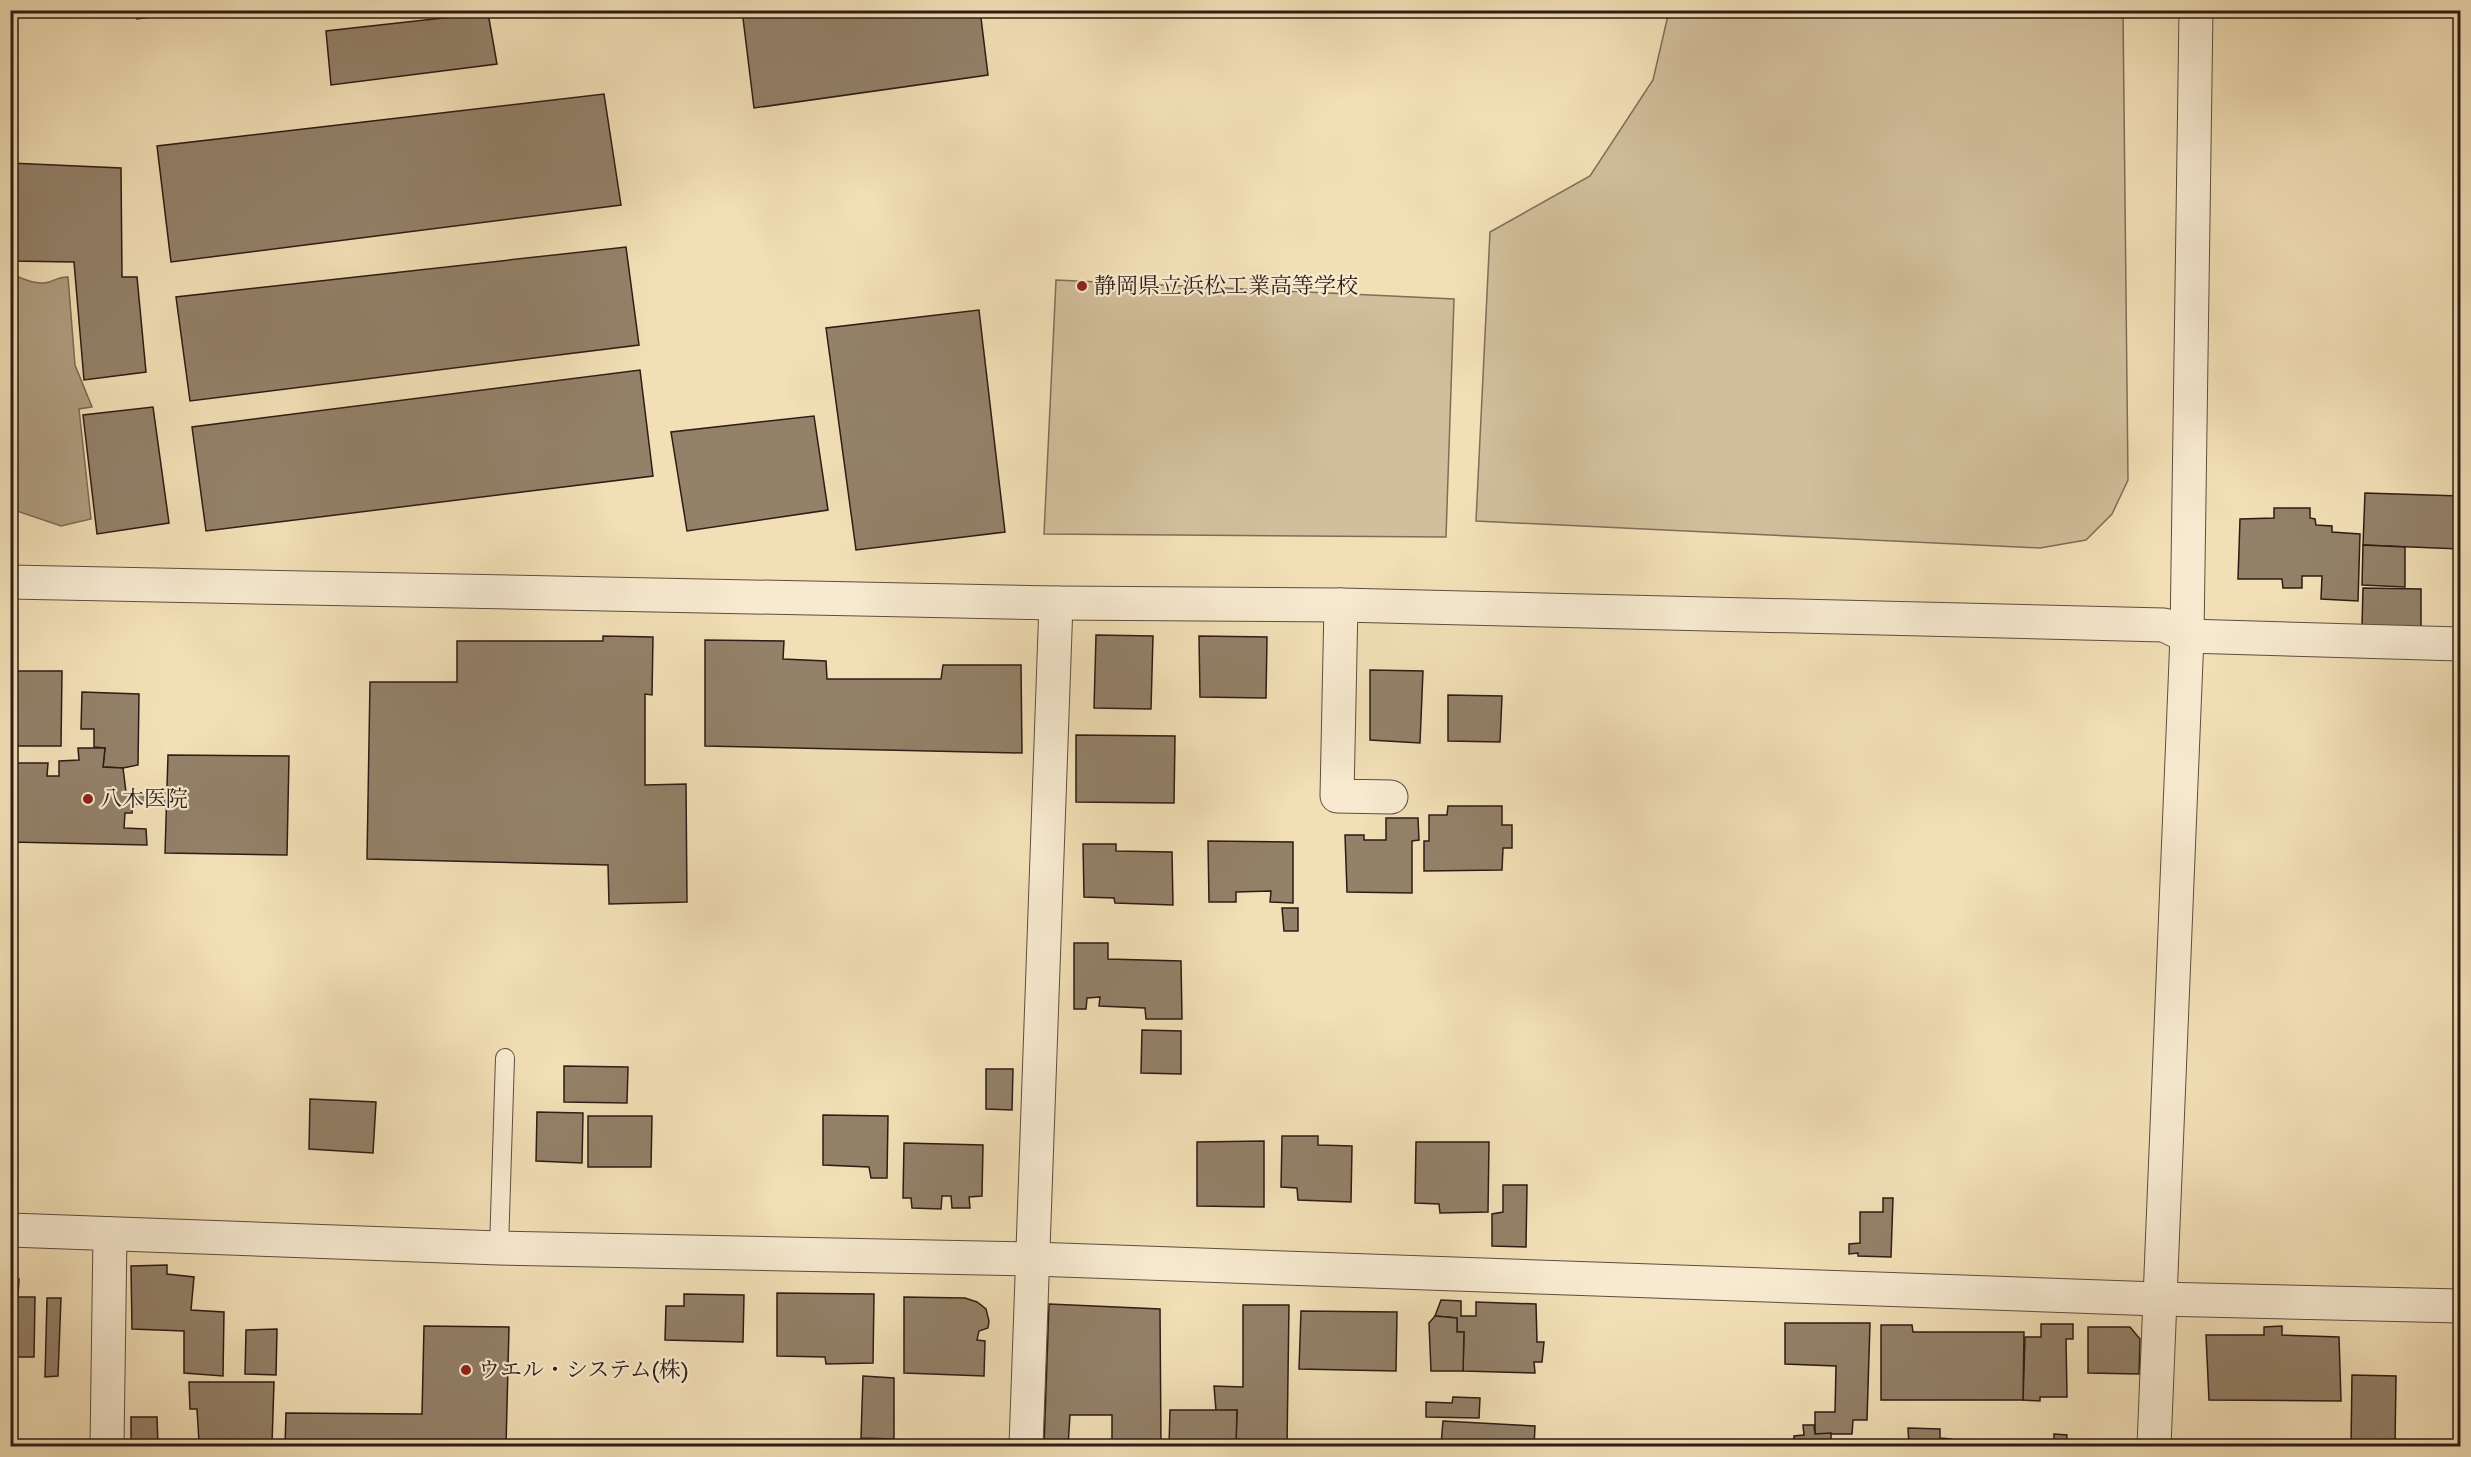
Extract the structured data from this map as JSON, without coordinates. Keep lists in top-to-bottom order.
{
  "places": ["静岡県立浜松工業高等学校", "八木医院", "ウエル・システム(株)"]
}
